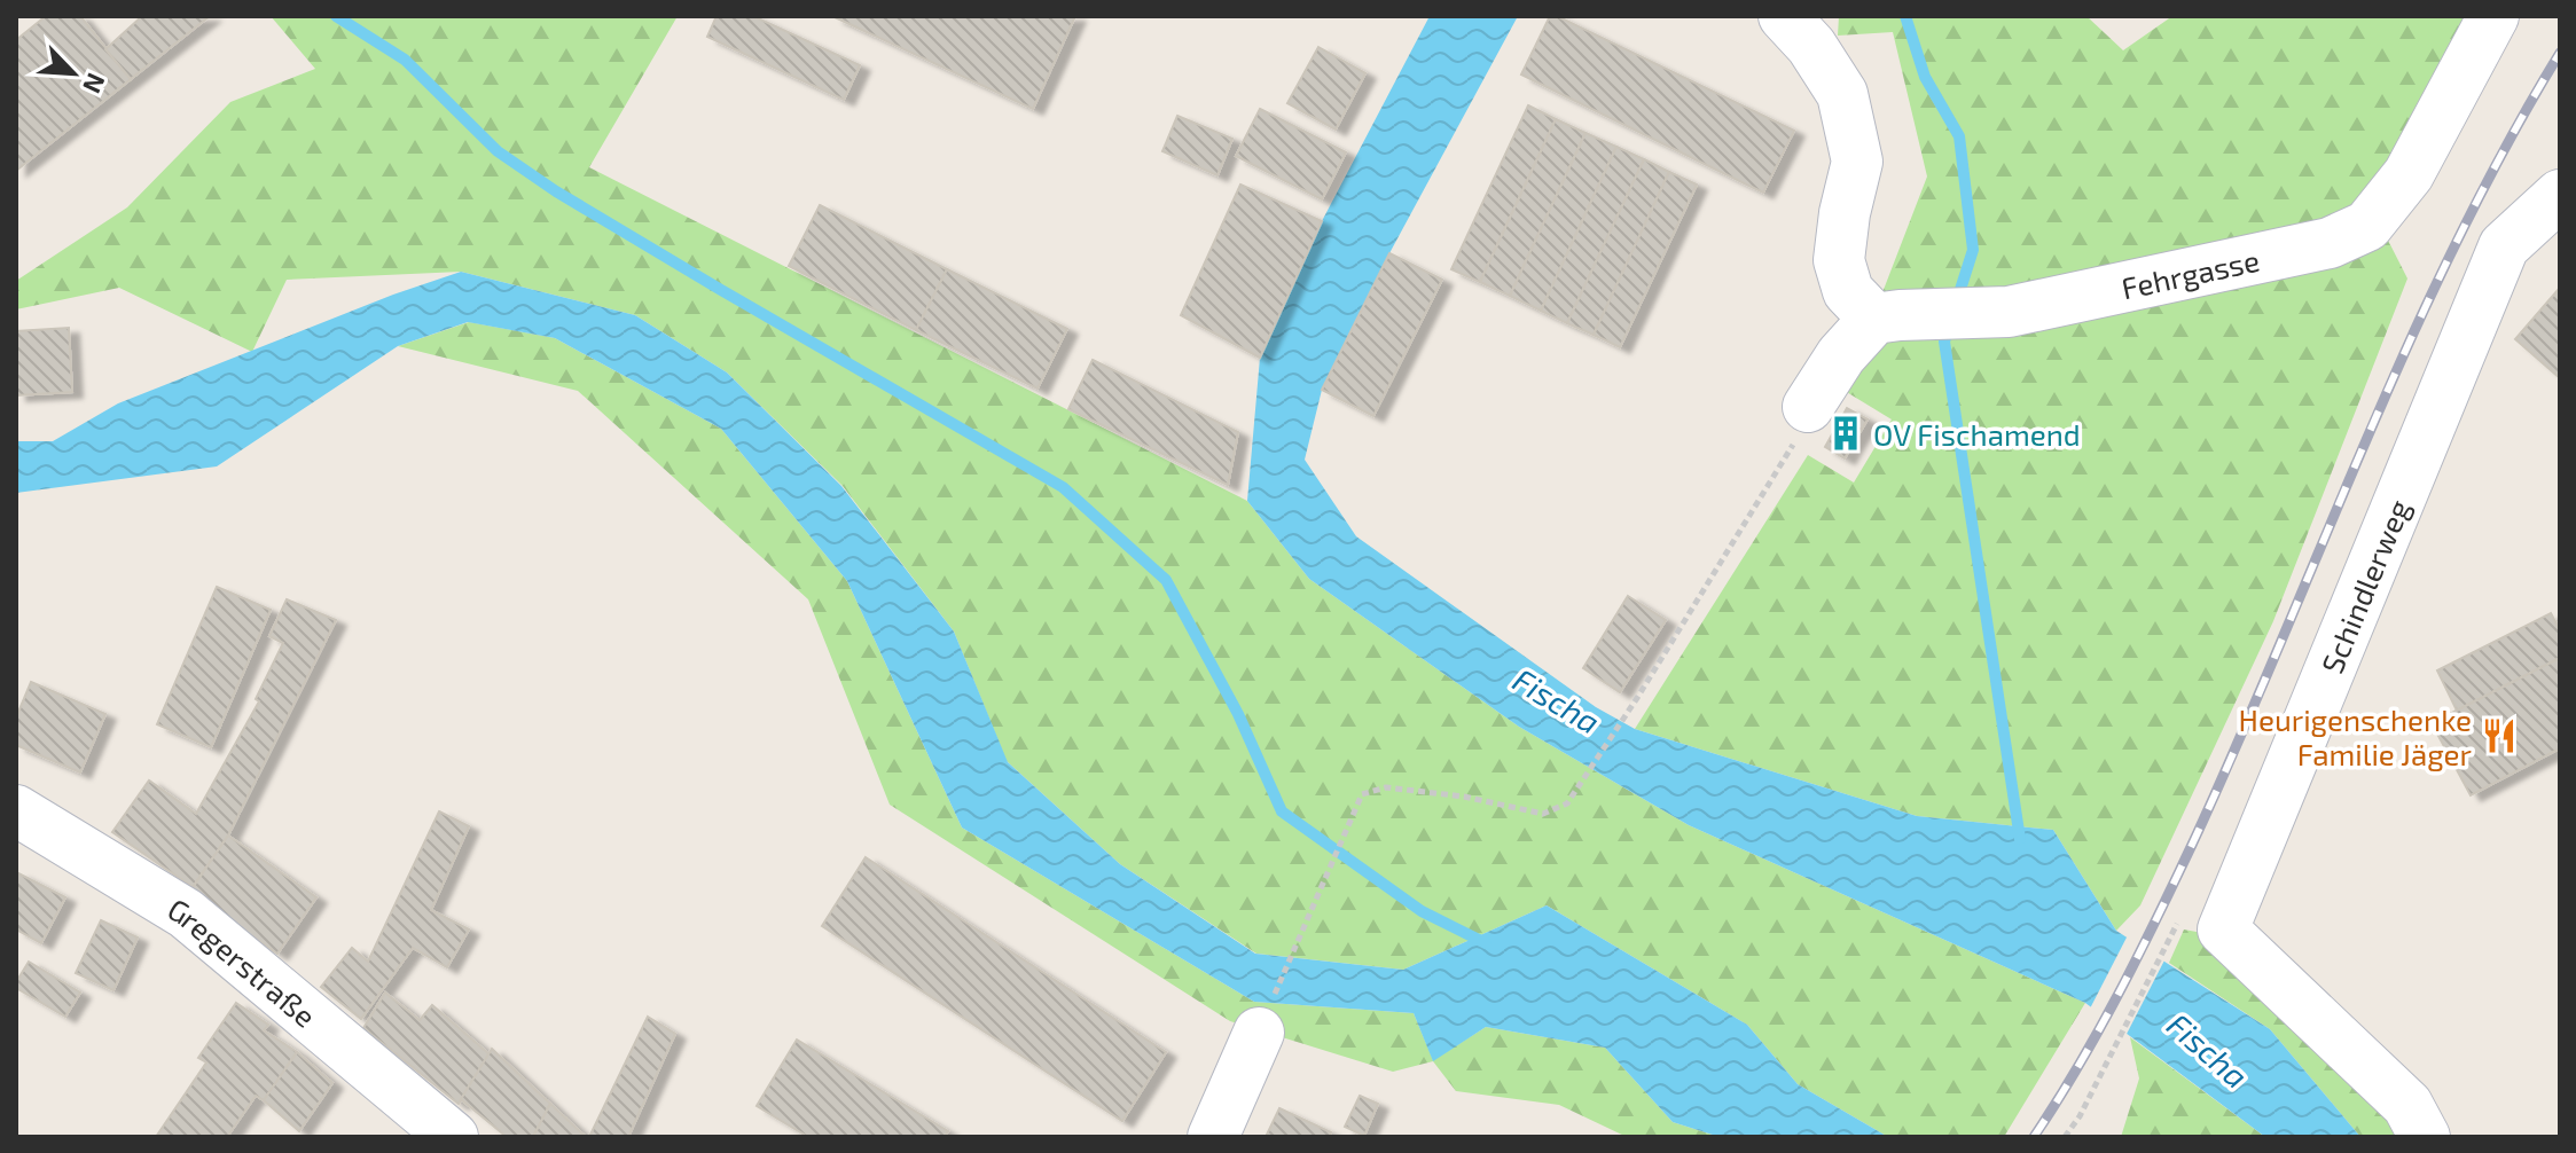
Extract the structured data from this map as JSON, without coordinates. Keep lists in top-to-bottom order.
{
  "streets": {
    "street": ["Fehrgasse", "Schindlerweg", "Gregerstraße"]
  },
  "water": ["Fischa"],
  "places": {
    "building": ["OV Fischamend"],
    "restaurant": ["Heurigenschenke Familie Jäger"]
  },
  "north": "bottom right"
}
